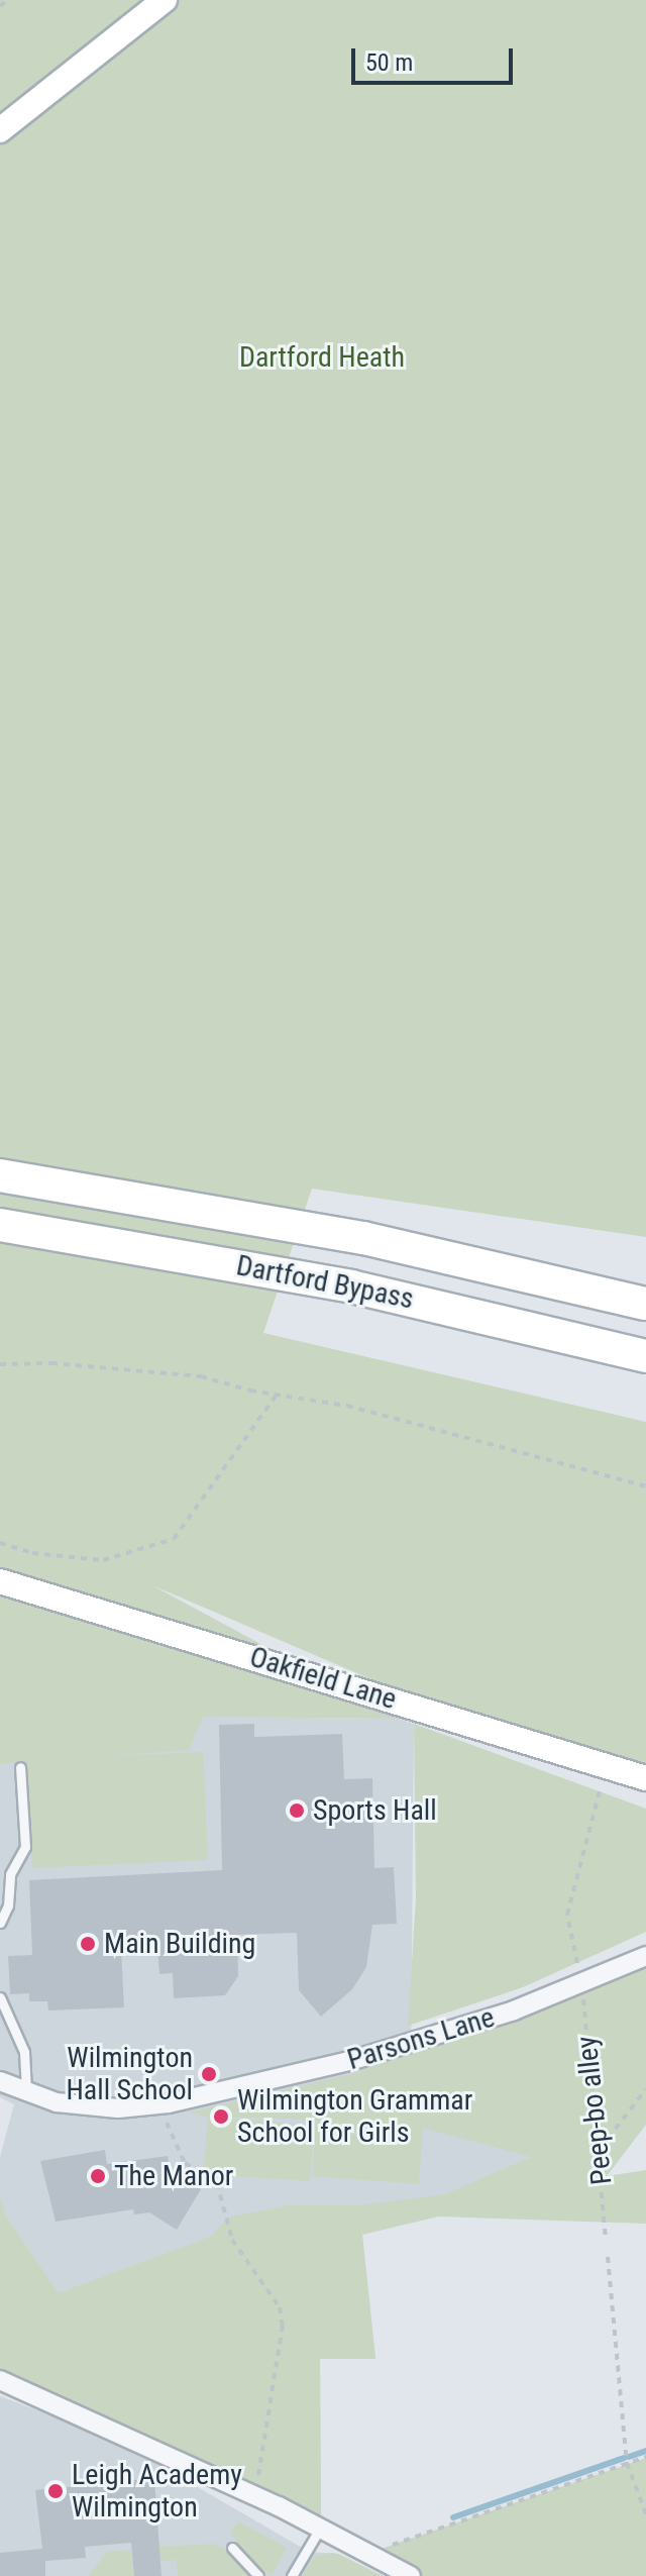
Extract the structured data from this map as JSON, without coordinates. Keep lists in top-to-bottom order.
{
  "streets": {
    "highway": ["Dartford Bypass"],
    "street": ["Oakfield Lane", "Parsons Lane"],
    "path": ["Peep-bo alley"]
  },
  "crossings": [
    ["Oakfield Lane", "Peep-bo alley"],
    ["Parsons Lane", "Peep-bo alley"]
  ],
  "parks": ["Dartford Heath"],
  "places": [
    "Sports Hall",
    "Main Building",
    "Wilmington Hall School",
    "Wilmington Grammar School for Girls",
    "The Manor",
    "Leigh Academy Wilmington"
  ],
  "scale_bar": "50 m"
}
